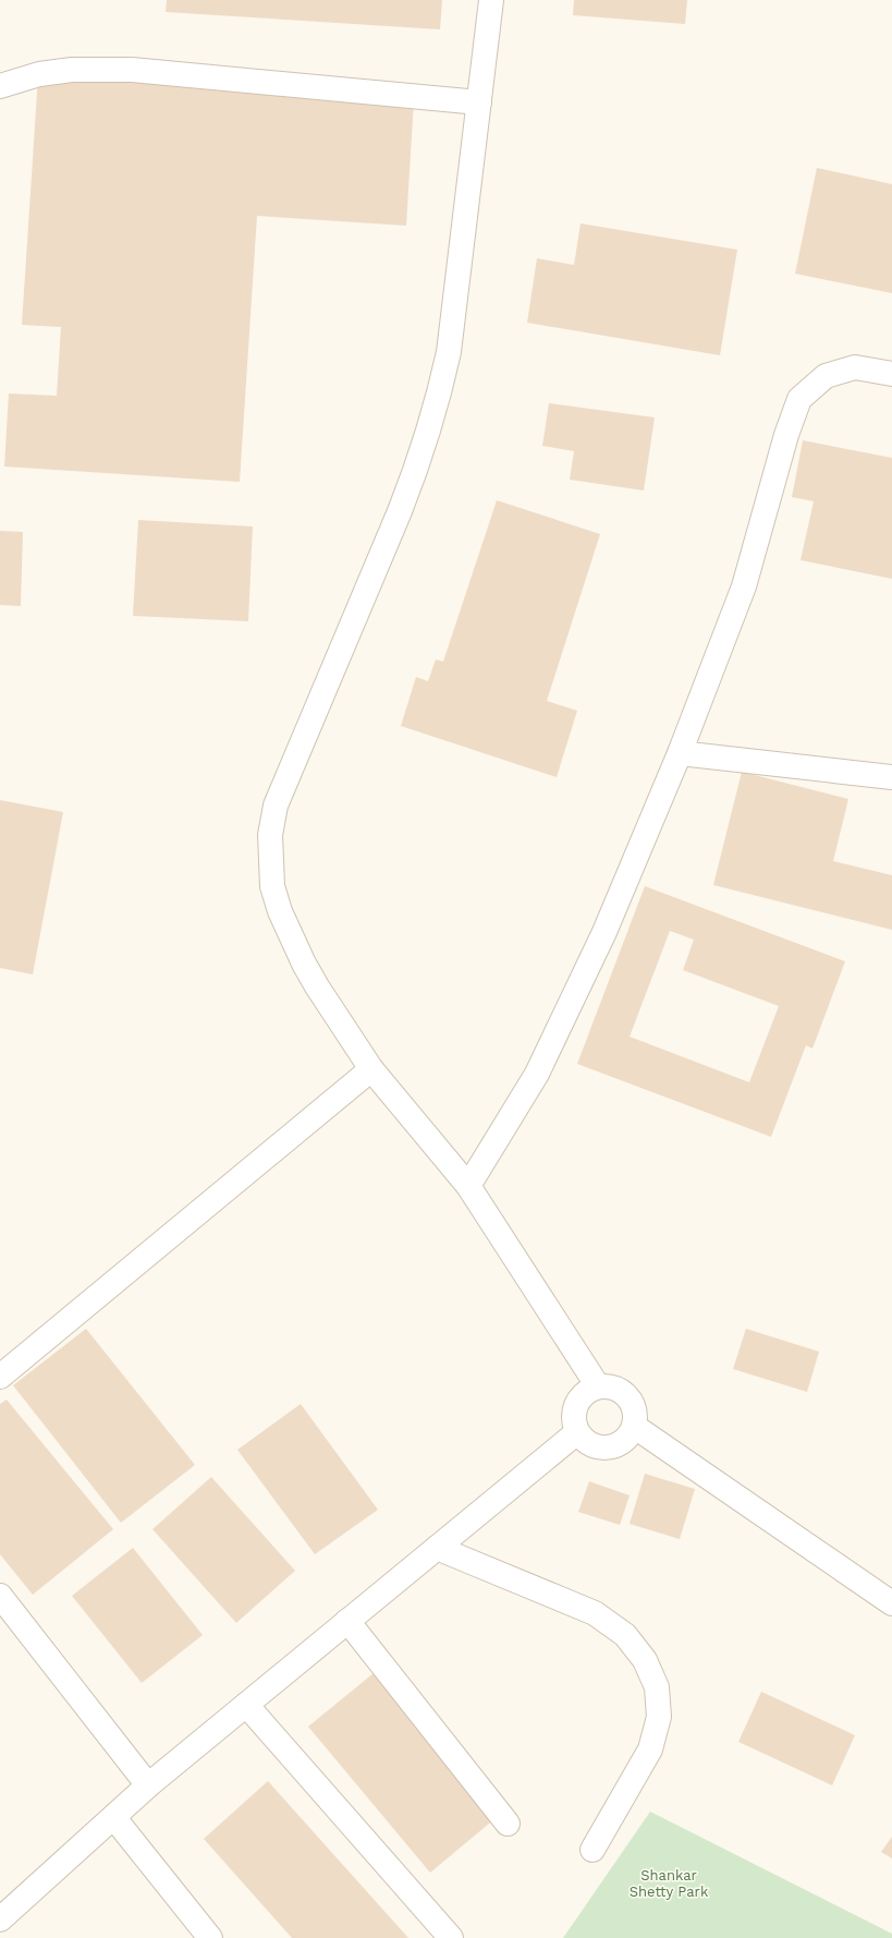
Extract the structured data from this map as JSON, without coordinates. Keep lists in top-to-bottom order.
{
  "parks": ["Shankar Shetty Park"]
}
